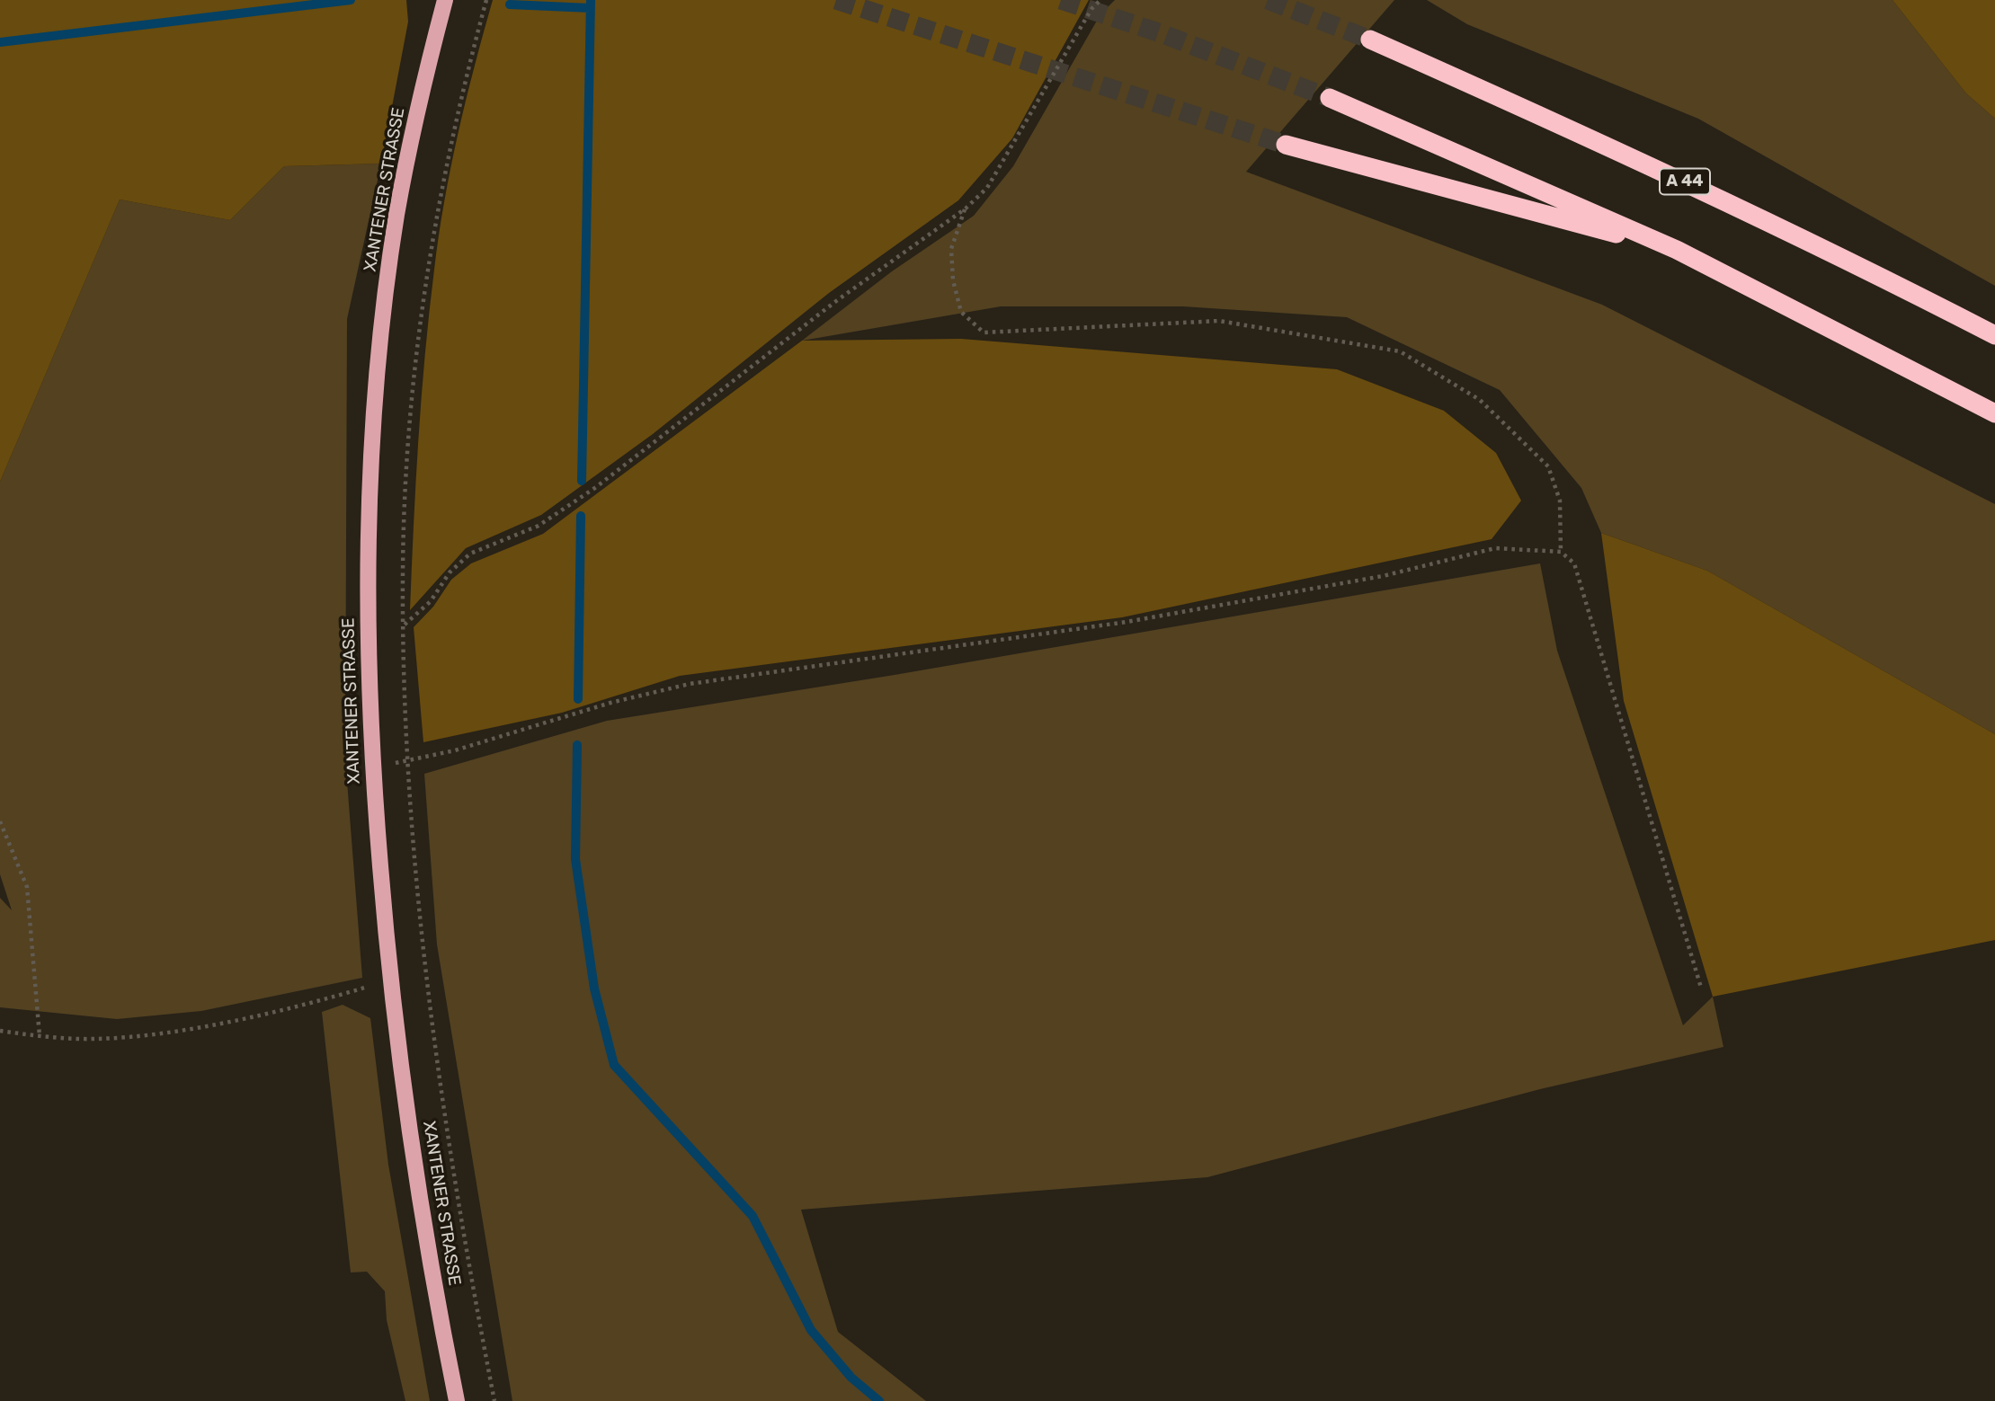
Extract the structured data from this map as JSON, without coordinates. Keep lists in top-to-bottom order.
{
  "streets": {
    "highway": ["A 44"],
    "main road": ["XANTENER STRASSE"]
  }
}
